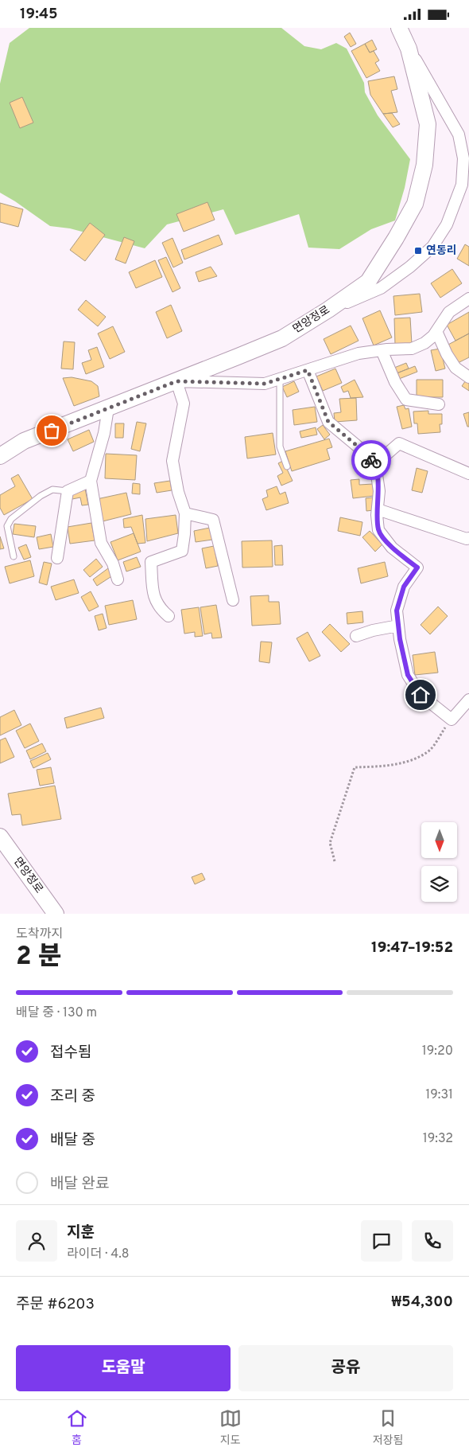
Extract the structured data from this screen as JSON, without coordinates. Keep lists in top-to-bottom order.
{
  "streets": {
    "main road": ["면앙정로"]
  },
  "places": {
    "transit": ["연동리"]
  },
  "north": "bottom",
  "page": {
    "status": "19:45",
    "heading": ["2 분", "도착까지", "19:47–19:52"],
    "panel": [
      "지훈",
      "라이더 · 4.8",
      "주문 #6203",
      "₩54,300"
    ],
    "bar": "배달 중 · 130 m",
    "list": [
      ["접수됨", "19:20"],
      ["조리 중", "19:31"],
      ["배달 중", "19:32"],
      "배달 완료"
    ],
    "buttons": ["도움말", "공유"],
    "tabs": ["홈", "지도", "저장됨"]
  }
}
